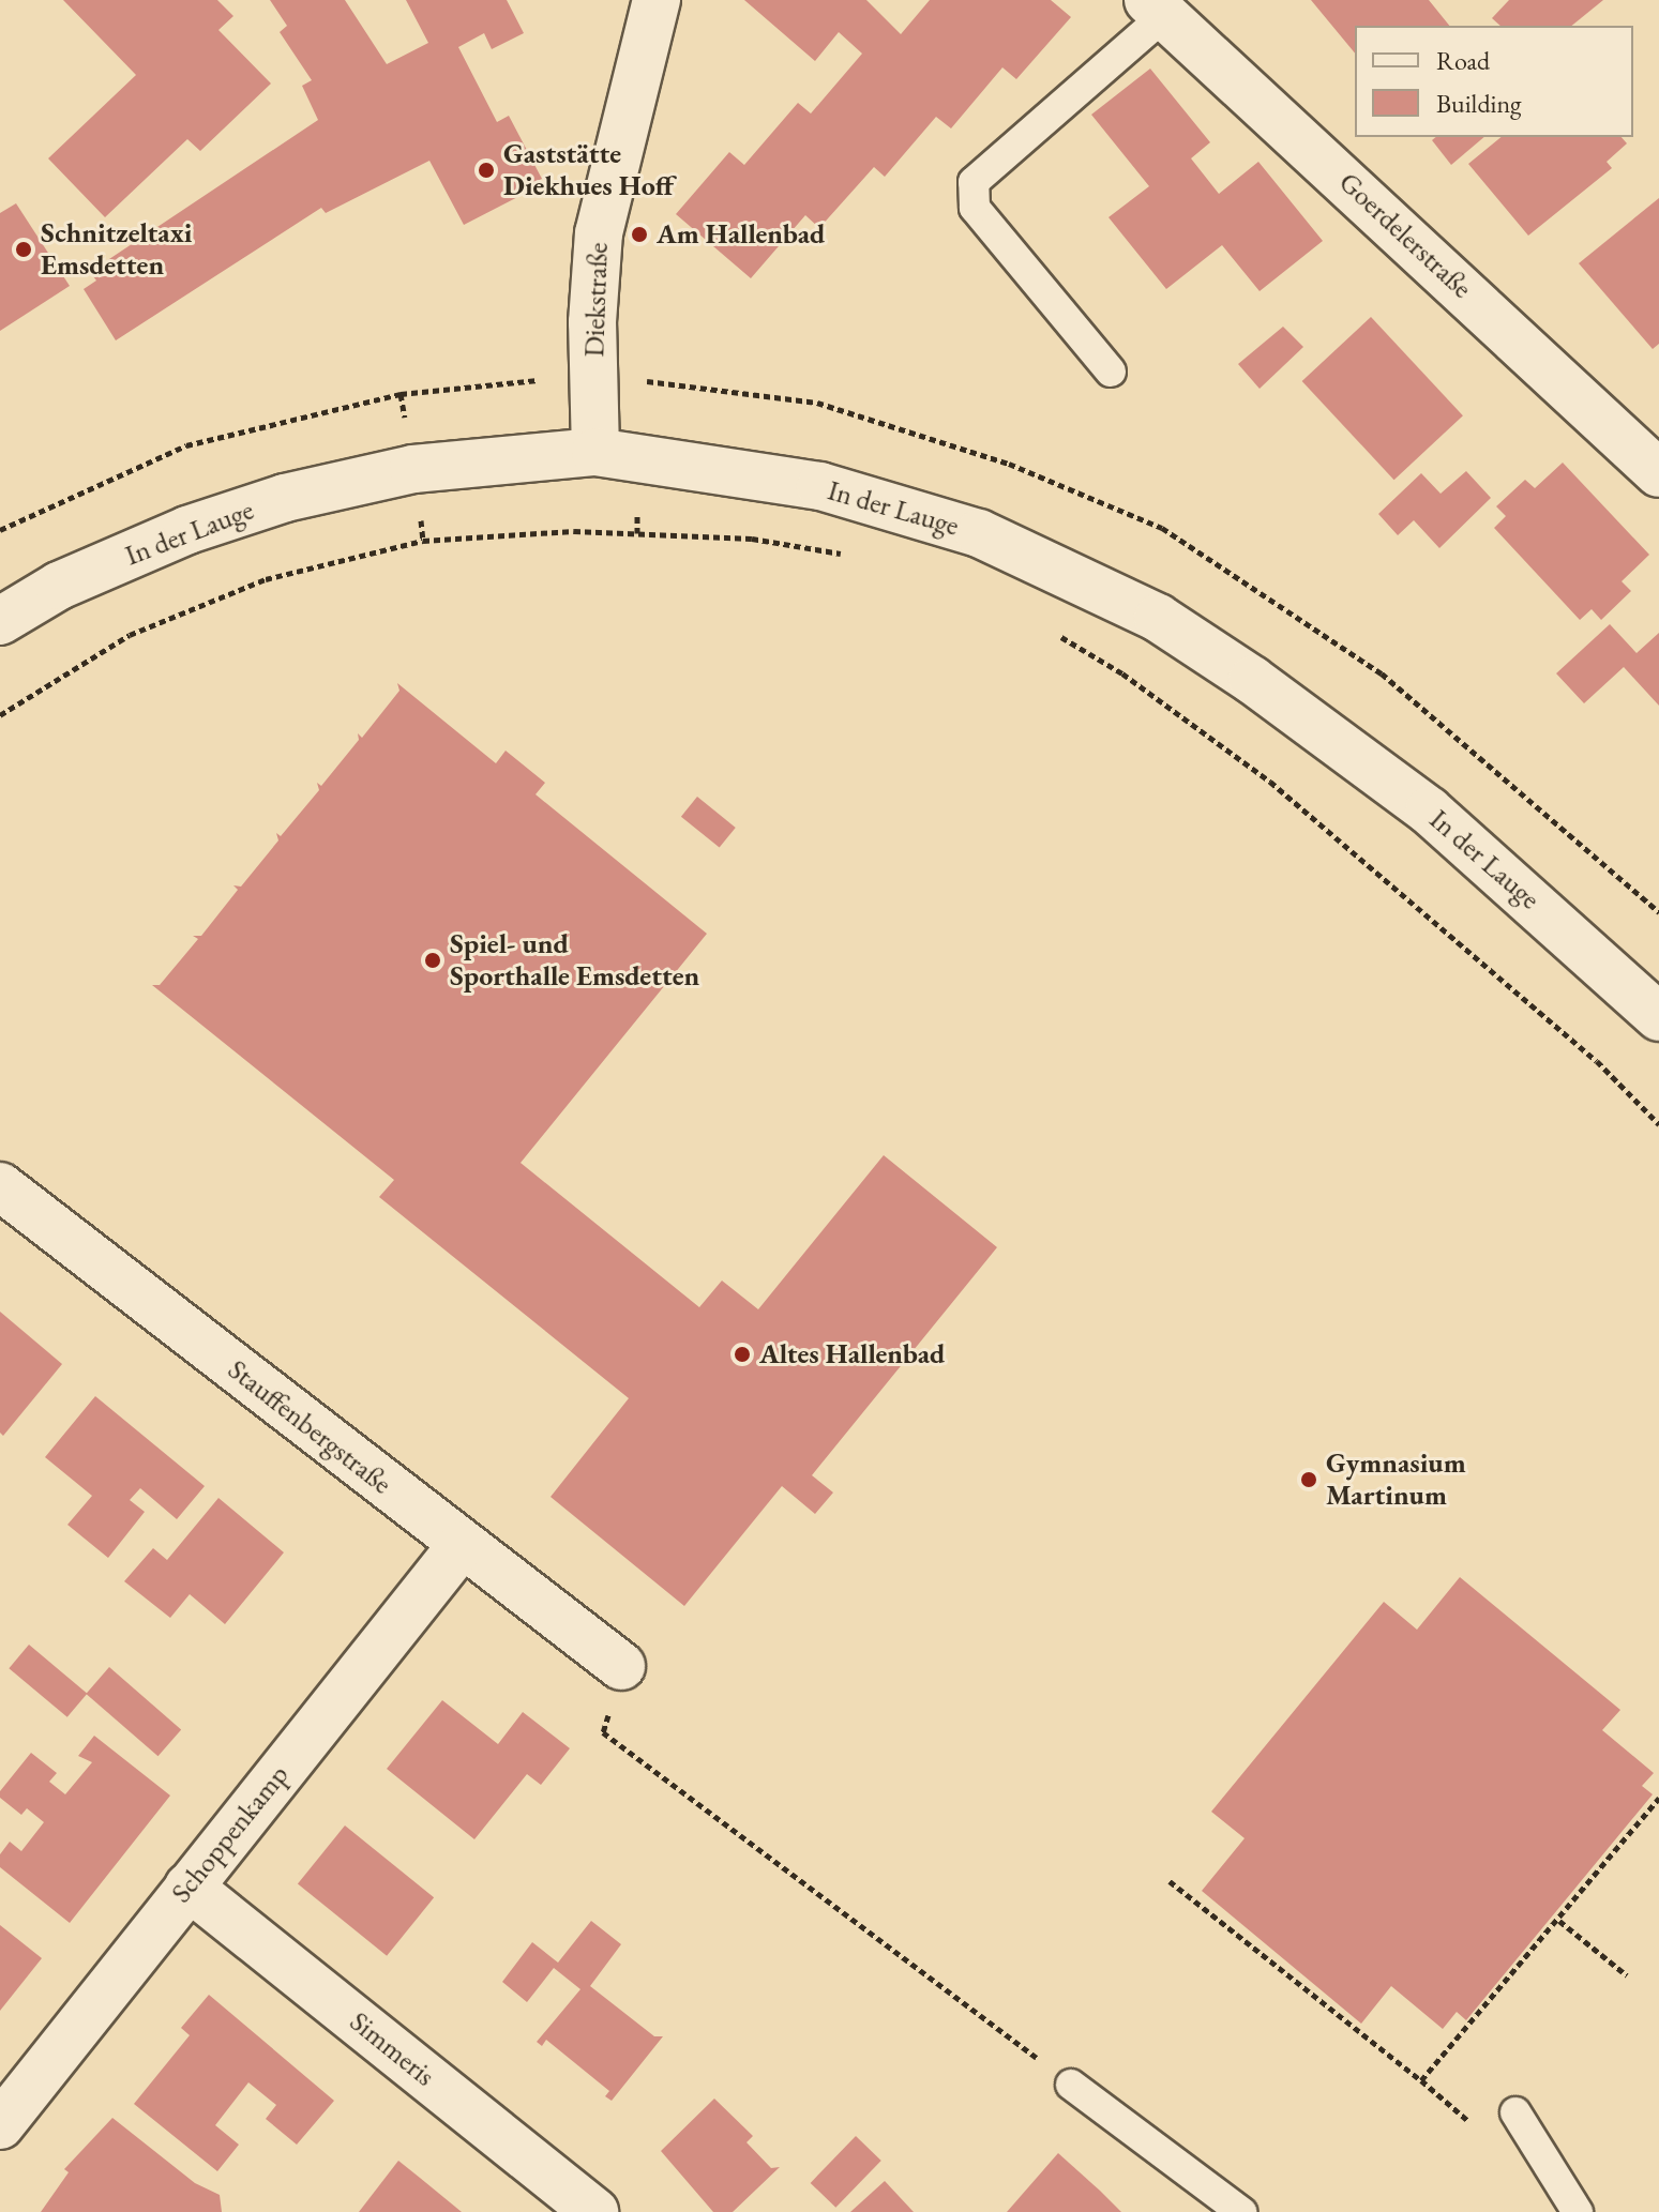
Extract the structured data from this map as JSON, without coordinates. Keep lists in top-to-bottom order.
{
  "streets": {
    "street": [
      "Goerdelerstraße",
      "Diekstraße",
      "In der Lauge",
      "Stauffenbergstraße",
      "Schoppenkamp",
      "Simmeris"
    ]
  },
  "crossings": [
    ["Diekstraße", "In der Lauge"],
    ["Stauffenbergstraße", "Schoppenkamp"],
    ["Schoppenkamp", "Simmeris"]
  ],
  "places": [
    "Gaststätte Diekhues Hoff",
    "Am Hallenbad",
    "Schnitzeltaxi Emsdetten",
    "Spiel- und Sporthalle Emsdetten",
    "Altes Hallenbad",
    "Gymnasium Martinum"
  ],
  "legend": ["Road", "Building"]
}
